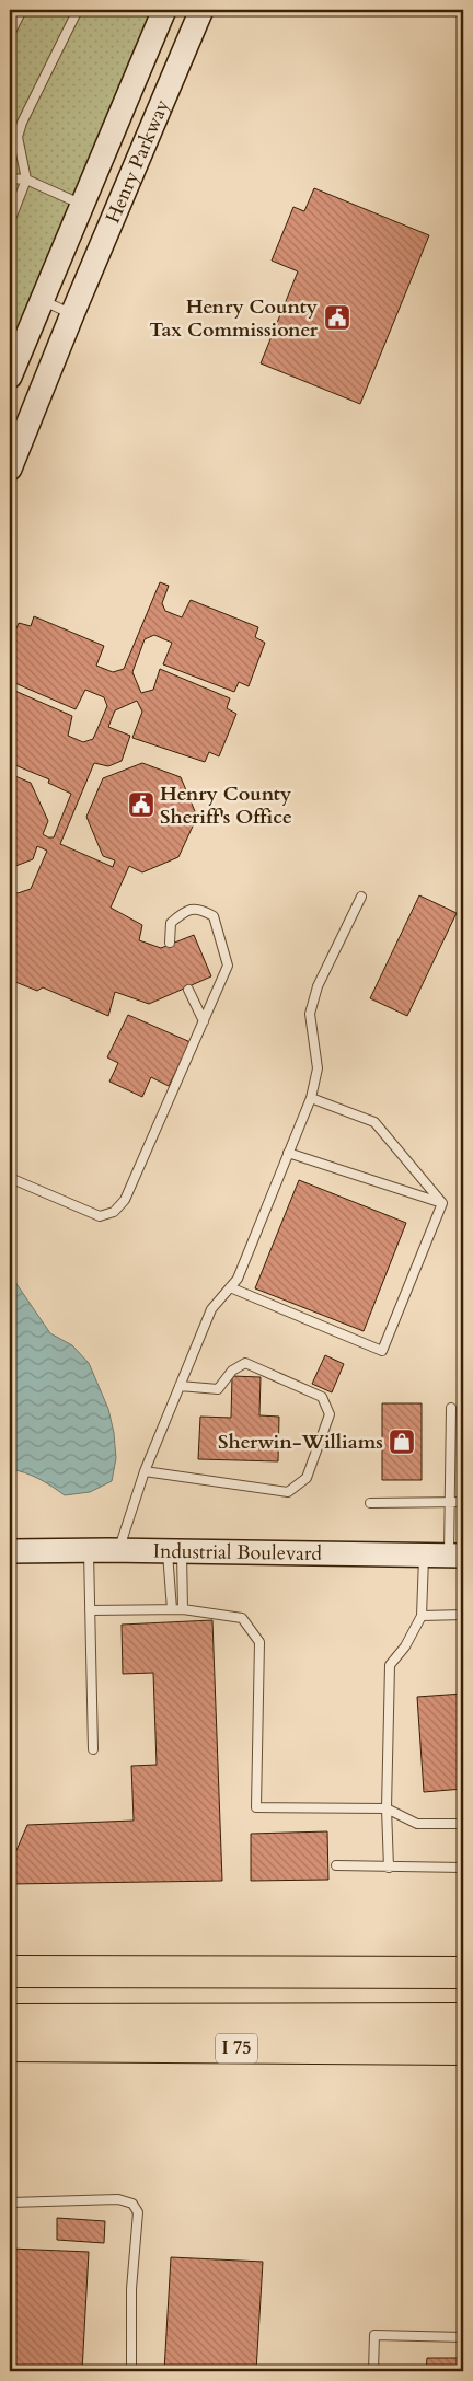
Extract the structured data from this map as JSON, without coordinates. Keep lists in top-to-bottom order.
{
  "streets": {
    "highway": ["I 75"],
    "street": ["Henry Parkway", "Industrial Boulevard"]
  },
  "places": {
    "public building": ["Henry County Tax Commissioner", "Henry County Sheriff's Office"],
    "shop": ["Sherwin-Williams"]
  }
}
